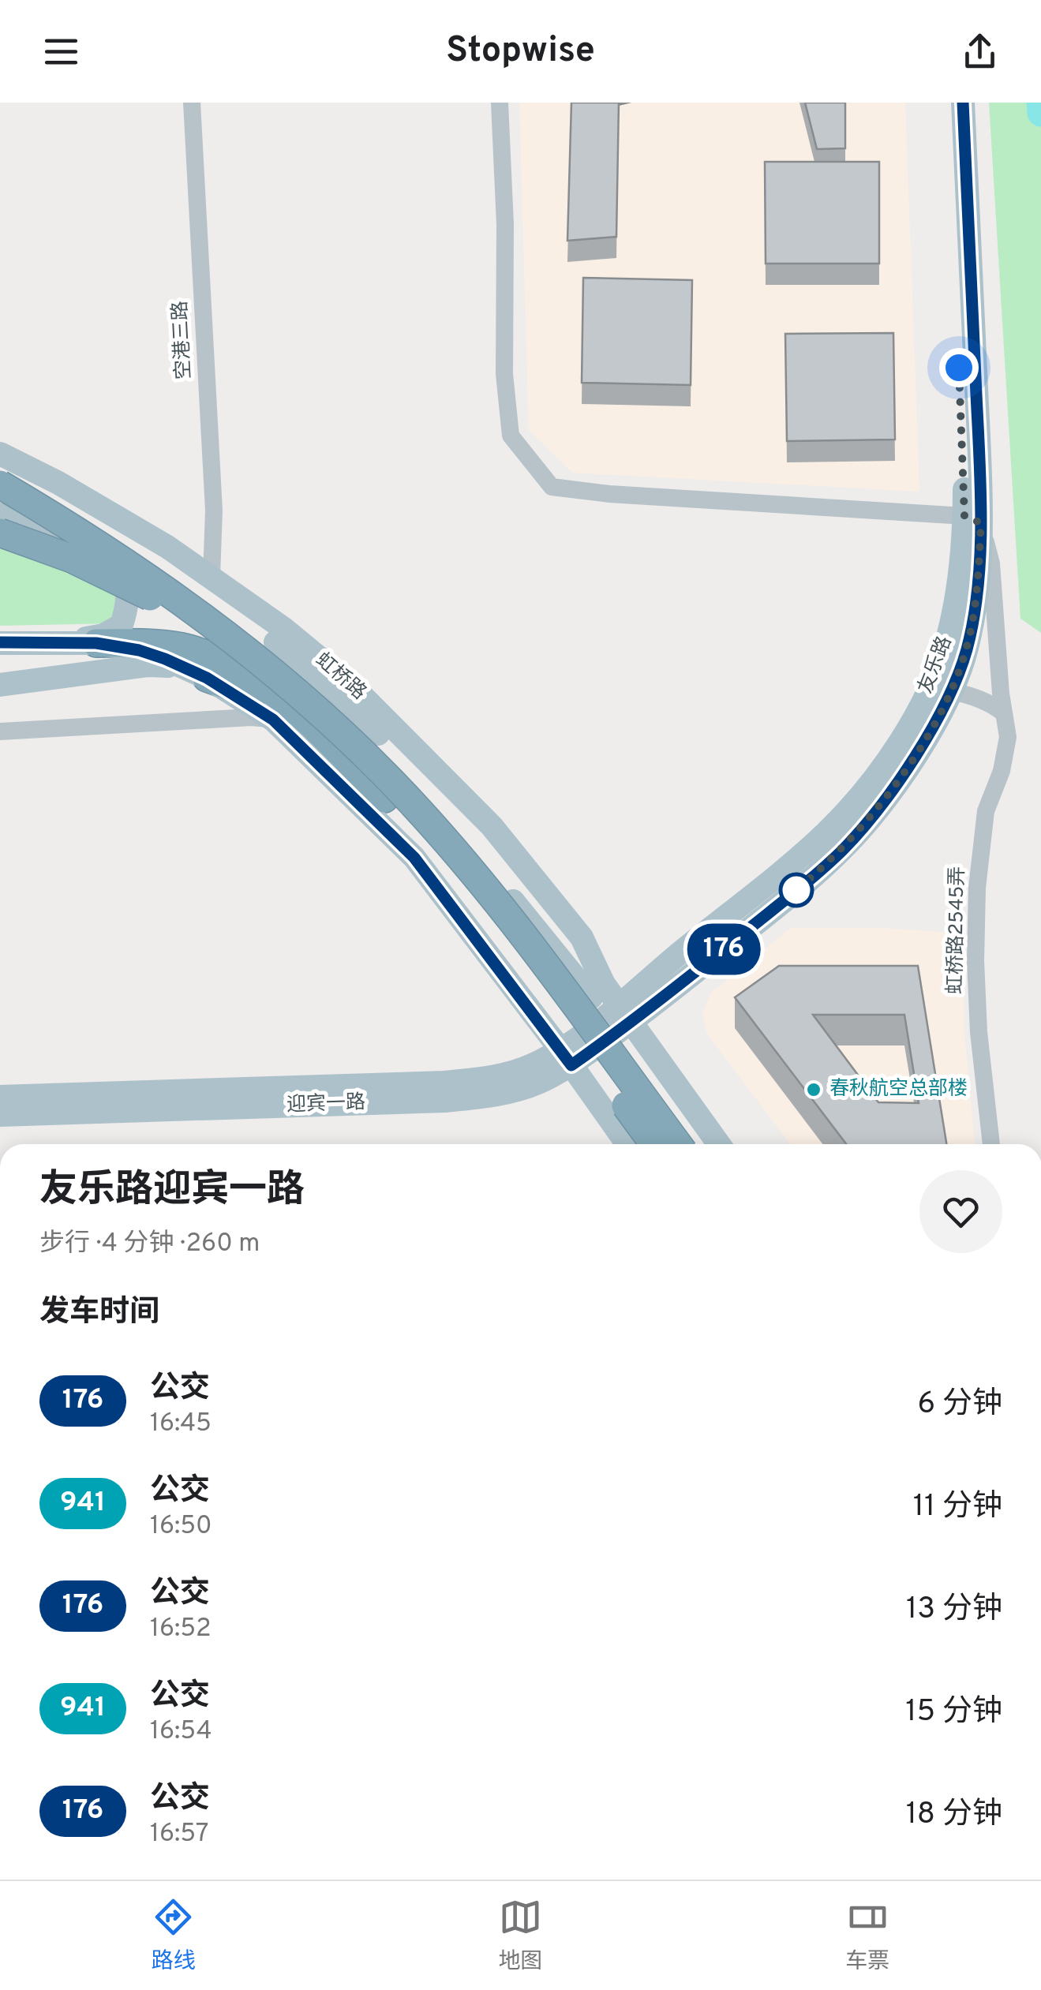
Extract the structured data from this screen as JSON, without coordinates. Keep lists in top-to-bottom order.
{
  "streets": {
    "main road": ["友乐路", "虹桥路", "迎宾一路"],
    "street": ["空港三路", "虹桥路2545弄"]
  },
  "crossings": [
    ["空港三路", "虹桥路"],
    ["友乐路", "虹桥路"],
    ["友乐路", "虹桥路2545弄"],
    ["友乐路", "迎宾一路"],
    ["虹桥路", "迎宾一路"]
  ],
  "places": ["春秋航空总部楼"],
  "lines": ["bus line 176"],
  "page": {
    "header": "Stopwise",
    "on_map": "176",
    "heading": [
      ["友乐路迎宾一路", "步行 · 4 分钟 · 260 m"],
      "发车时间"
    ],
    "list": [
      {
        "mark": "176",
        "name": "公交",
        "note": "16:45",
        "value": "6 分钟"
      },
      {
        "mark": "941",
        "name": "公交",
        "note": "16:50",
        "value": "11 分钟"
      },
      {
        "mark": "176",
        "name": "公交",
        "note": "16:52",
        "value": "13 分钟"
      },
      {
        "mark": "941",
        "name": "公交",
        "note": "16:54",
        "value": "15 分钟"
      },
      {
        "mark": "176",
        "name": "公交",
        "note": "16:57",
        "value": "18 分钟"
      }
    ],
    "tabs": ["路线", "地图", "车票"]
  }
}
